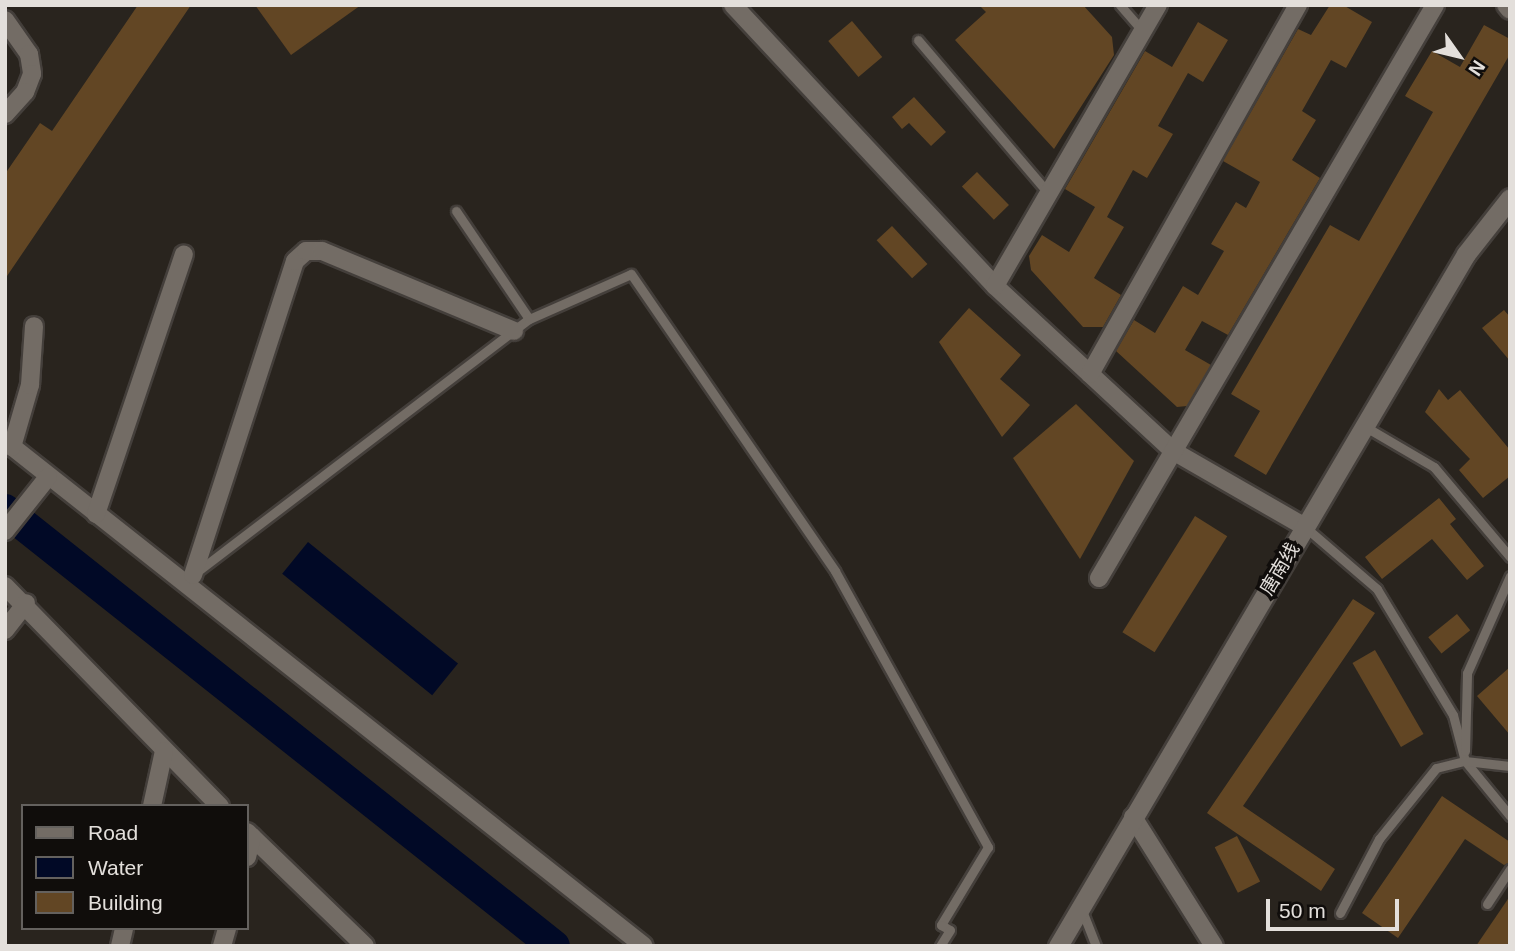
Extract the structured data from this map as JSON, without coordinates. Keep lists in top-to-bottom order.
{
  "streets": {
    "street": ["唐南线"]
  },
  "legend": ["Road", "Water", "Building"],
  "scale_bar": "50 m",
  "north": "bottom right"
}
